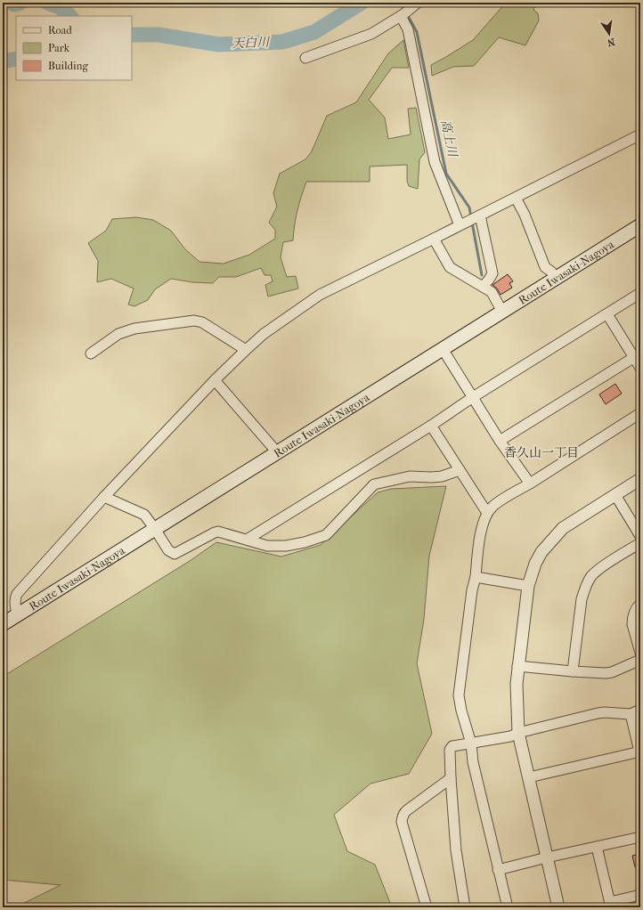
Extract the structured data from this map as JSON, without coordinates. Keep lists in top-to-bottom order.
{
  "streets": {
    "main road": ["Route Iwasaki-Nagoya"]
  },
  "districts": ["香久山一丁目"],
  "water": ["天白川", "高上川"],
  "legend": ["Road", "Park", "Building"],
  "north": "bottom"
}
